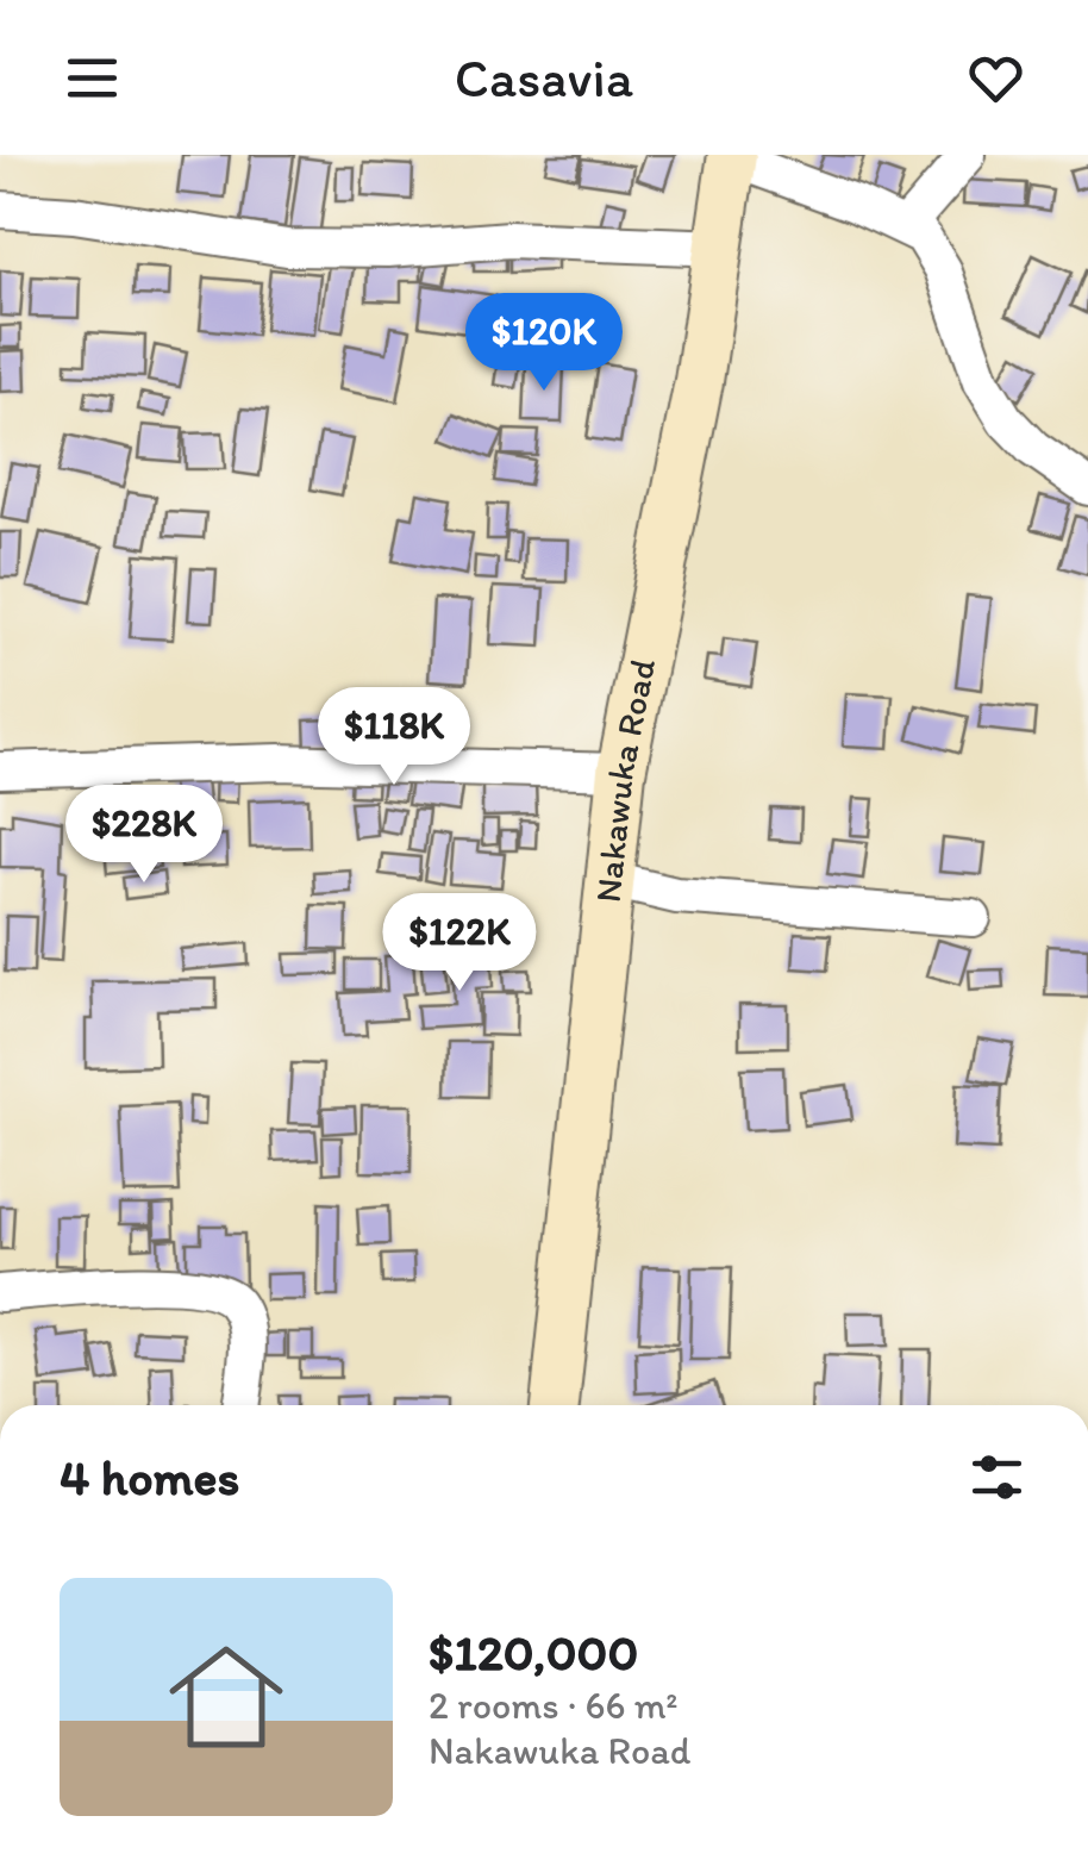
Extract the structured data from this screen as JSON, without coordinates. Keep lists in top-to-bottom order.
{
  "streets": {
    "main road": ["Nakawuka Road"]
  },
  "page": {
    "header": "Casavia",
    "price": [
      "$120K",
      "$118K",
      "$228K",
      "$122K"
    ],
    "heading": "4 homes",
    "list": [
      {
        "name": "$120,000",
        "note": "2 rooms · 66 m² · Nakawuka Road"
      }
    ]
  }
}
